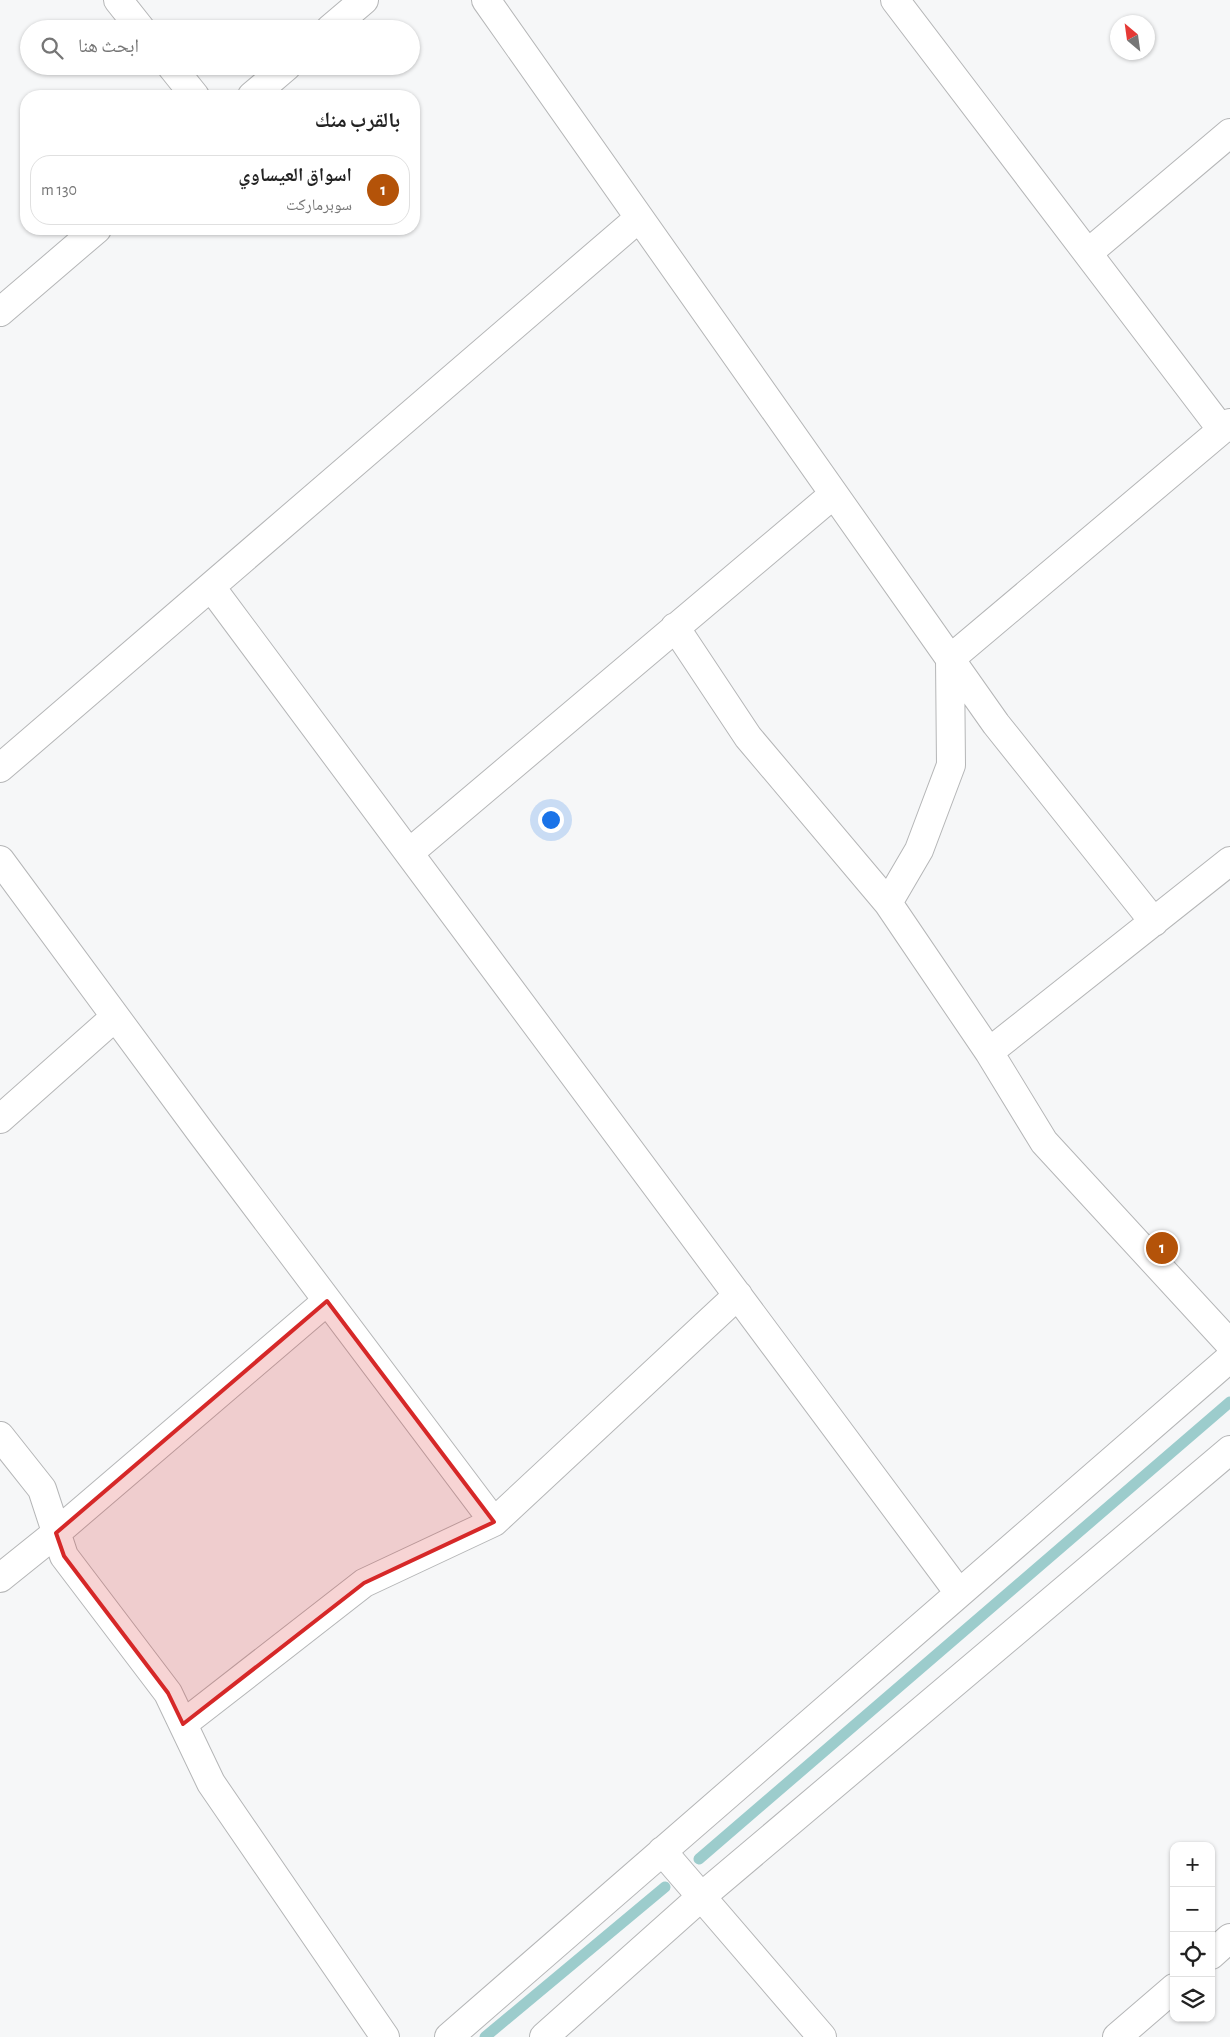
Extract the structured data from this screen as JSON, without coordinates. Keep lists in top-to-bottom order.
{
  "north": "top left",
  "page": {
    "search": "ابحث هنا",
    "heading": "بالقرب منك",
    "list": [
      {
        "mark": "1",
        "name": "اسواق العيساوي",
        "note": "سوبرماركت",
        "value": "130 m"
      }
    ],
    "pins": "1",
    "map_buttons": ["+", "−"]
  }
}
